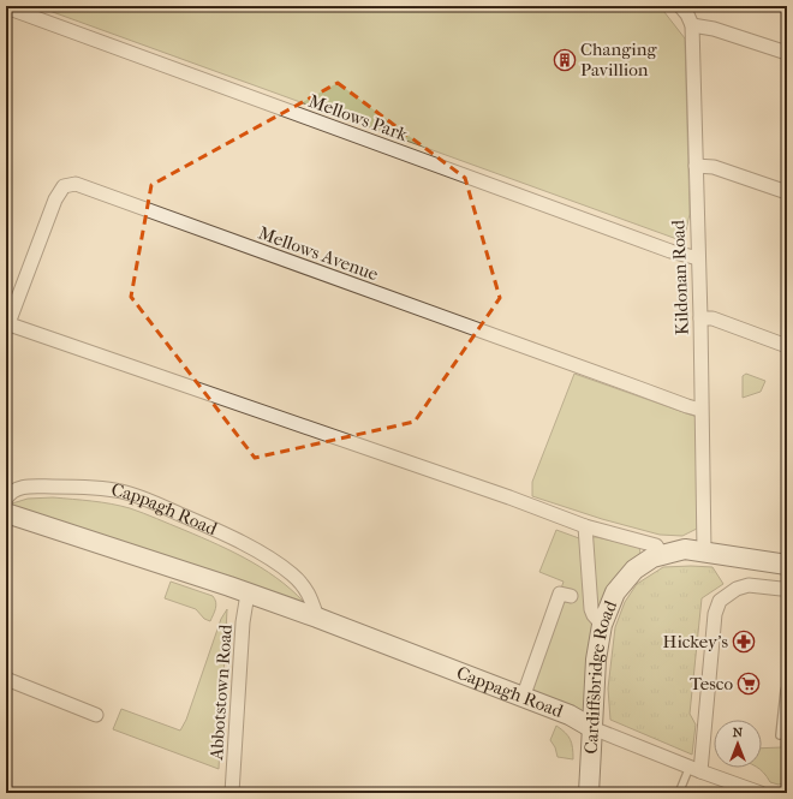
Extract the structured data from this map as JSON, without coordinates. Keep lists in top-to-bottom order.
{
  "streets": {
    "street": [
      "Mellows Park",
      "Mellows Avenue",
      "Kildonan Road",
      "Cappagh Road",
      "Cardiffsbridge Road",
      "Abbotstown Road"
    ]
  },
  "crossings": [
    ["Mellows Park", "Kildonan Road"],
    ["Mellows Avenue", "Kildonan Road"],
    ["Kildonan Road", "Cardiffsbridge Road"],
    ["Cappagh Road", "Cardiffsbridge Road"],
    ["Cappagh Road", "Abbotstown Road"]
  ],
  "places": {
    "building": ["Changing Pavillion"],
    "pharmacy": ["Hickey's"],
    "supermarket": ["Tesco"]
  },
  "north": "top"
}
